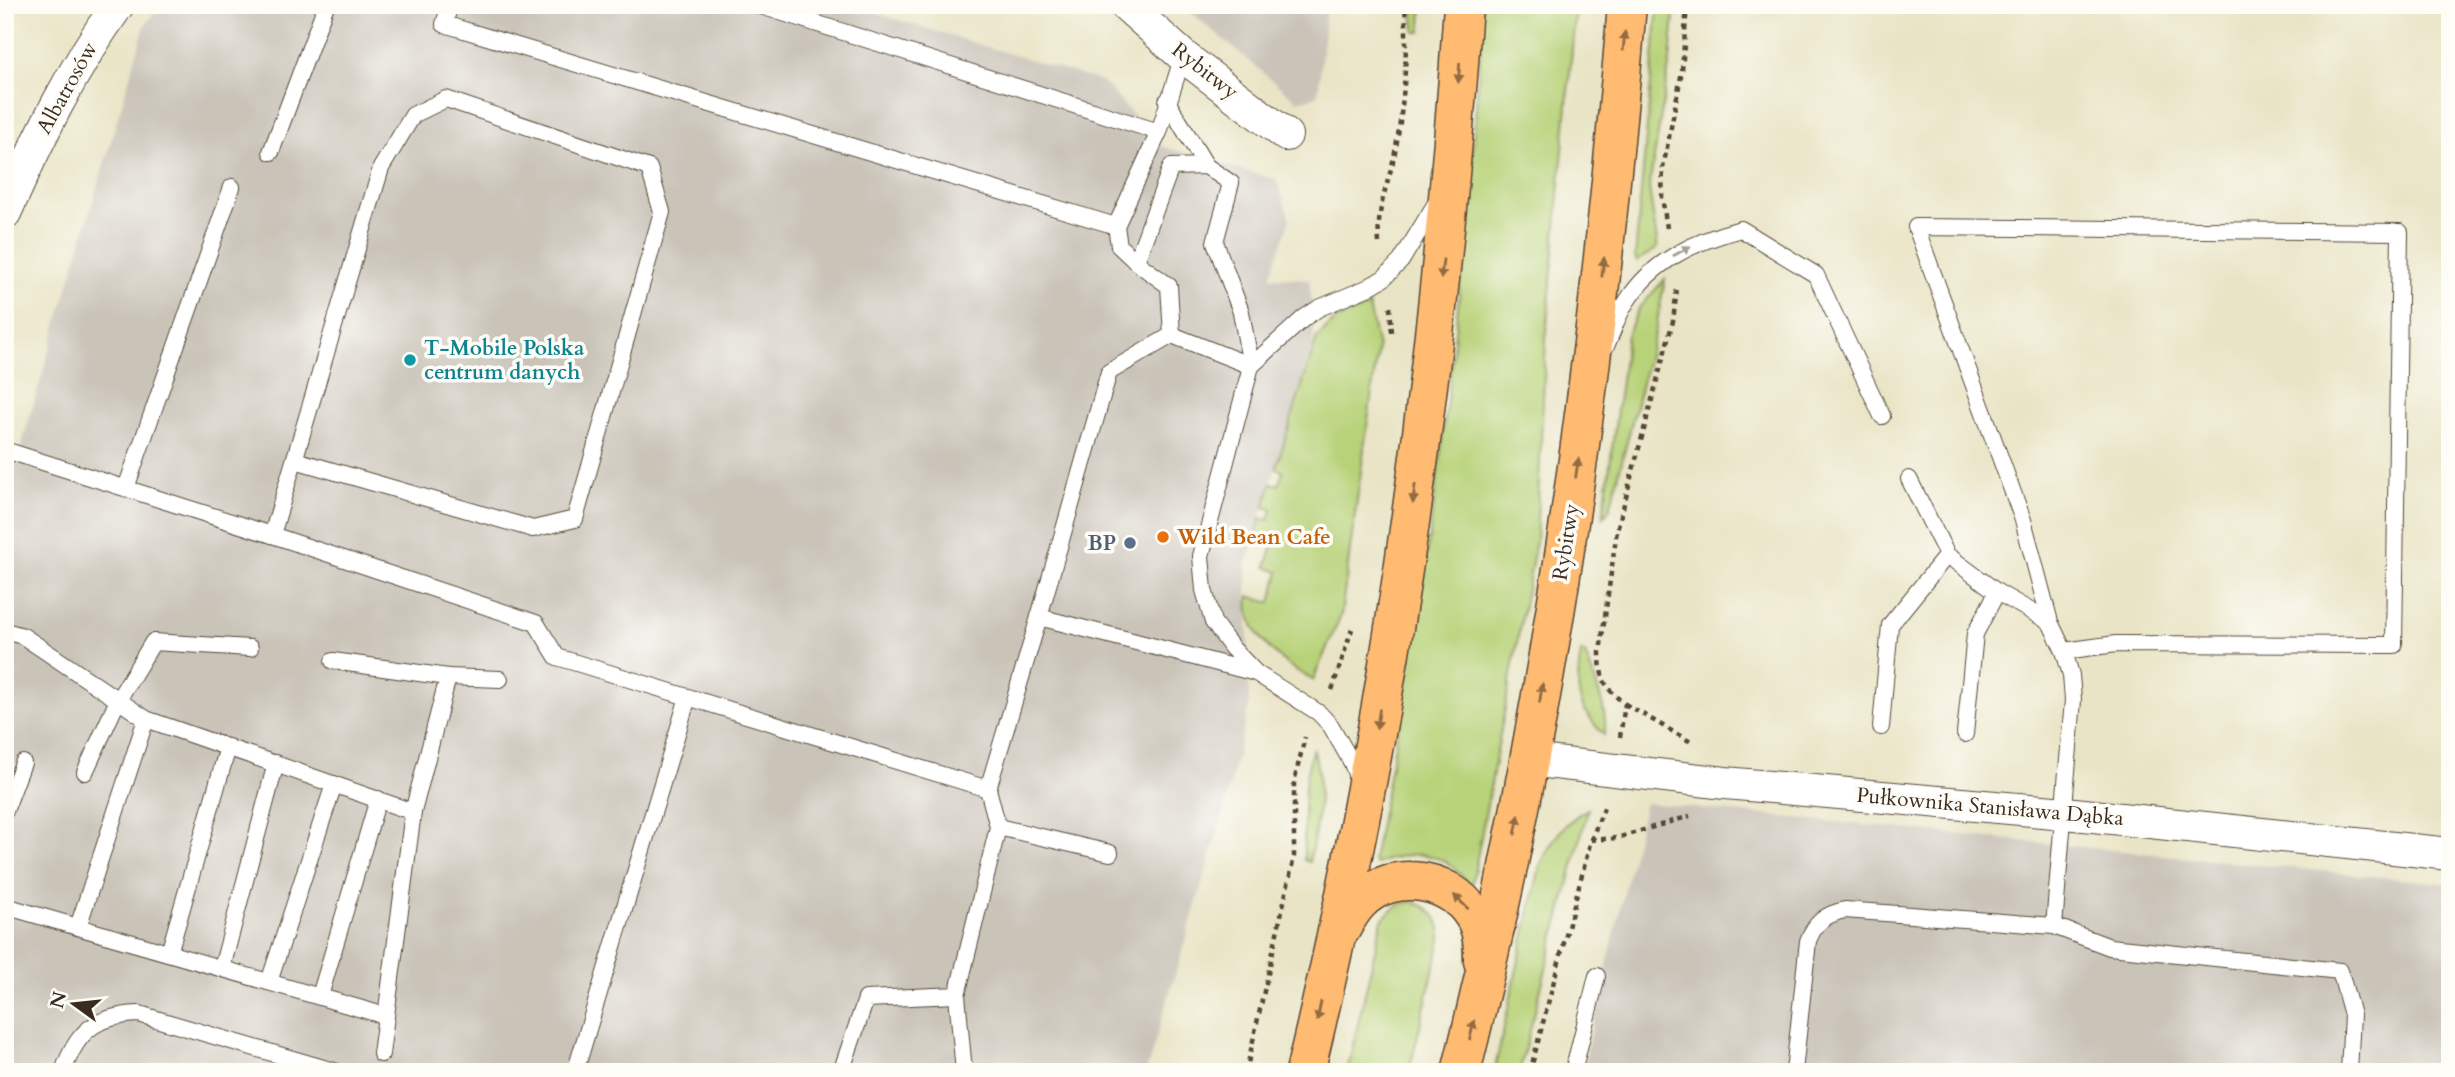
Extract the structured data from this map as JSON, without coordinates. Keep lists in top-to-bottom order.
{
  "streets": {
    "main road": ["Rybitwy"],
    "street": ["Albatrosów", "Pułkownika Stanisława Dąbka"]
  },
  "crossings": [
    ["Rybitwy", "Pułkownika Stanisława Dąbka"]
  ],
  "one_way": ["Rybitwy"],
  "places": ["T‑Mobile Polska centrum danych", "Wild Bean Cafe", "BP"],
  "north": "left"
}
